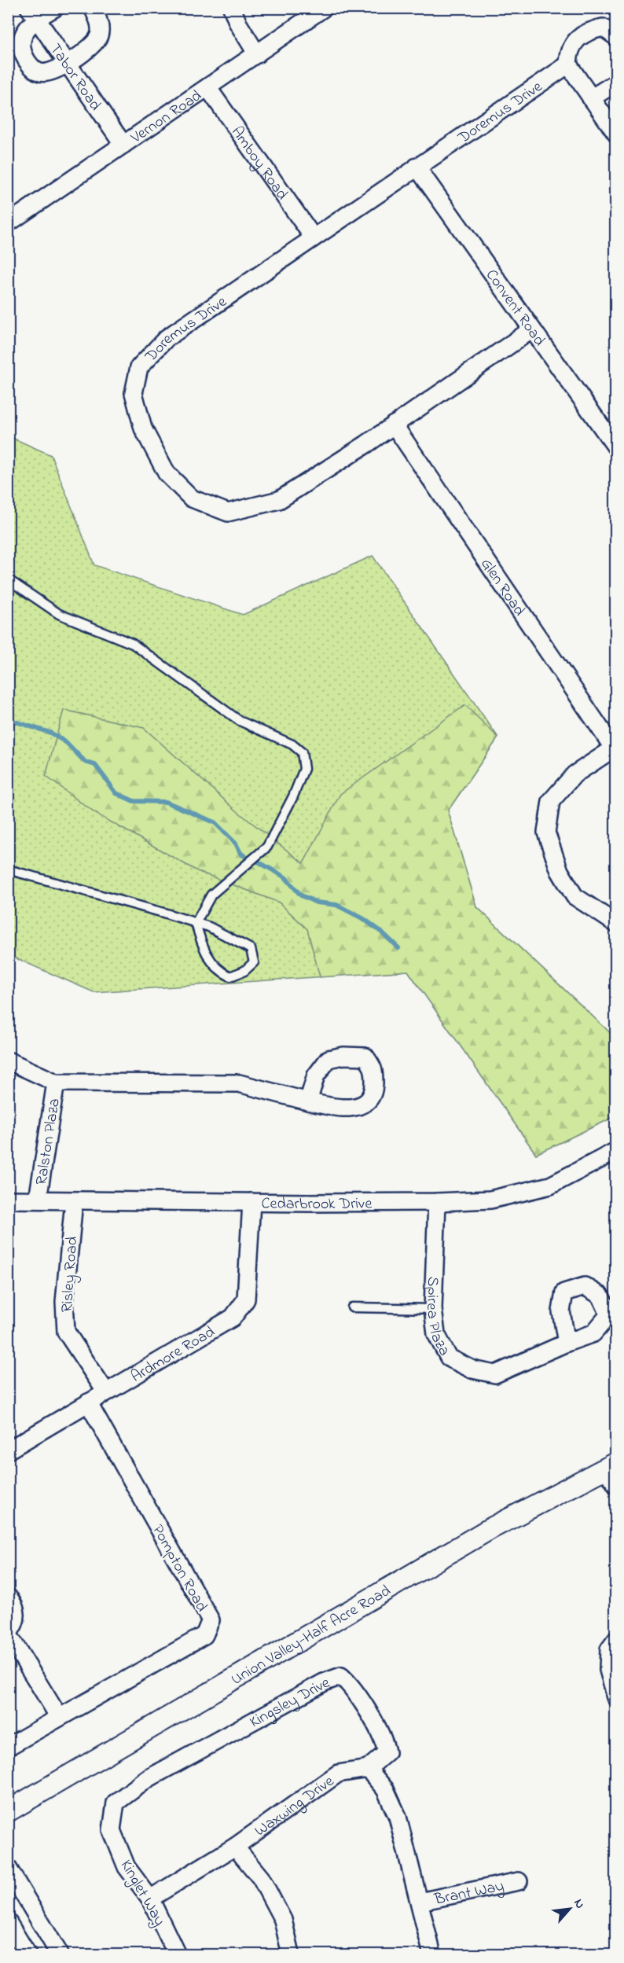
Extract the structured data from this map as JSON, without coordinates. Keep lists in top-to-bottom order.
{
  "streets": {
    "street": [
      "Tabor Road",
      "Doremus Drive",
      "Vernon Road",
      "Amboy Road",
      "Convent Road",
      "Glen Road",
      "Ralston Plaza",
      "Cedarbrook Drive",
      "Risley Road",
      "Spirea Plaza",
      "Ardmore Road",
      "Pompton Road",
      "Union Valley-Half Acre Road",
      "Kingsley Drive",
      "Waxwing Drive",
      "Brant Way",
      "Kinglet Way"
    ]
  },
  "crossings": [
    ["Tabor Road", "Vernon Road"],
    ["Doremus Drive", "Amboy Road"],
    ["Doremus Drive", "Convent Road"],
    ["Doremus Drive", "Glen Road"],
    ["Vernon Road", "Amboy Road"],
    ["Ralston Plaza", "Cedarbrook Drive"],
    ["Cedarbrook Drive", "Risley Road"],
    ["Cedarbrook Drive", "Spirea Plaza"],
    ["Cedarbrook Drive", "Ardmore Road"],
    ["Risley Road", "Ardmore Road"],
    ["Ardmore Road", "Pompton Road"],
    ["Kingsley Drive", "Waxwing Drive"],
    ["Kingsley Drive", "Kinglet Way"],
    ["Waxwing Drive", "Kinglet Way"]
  ],
  "north": "top right"
}
